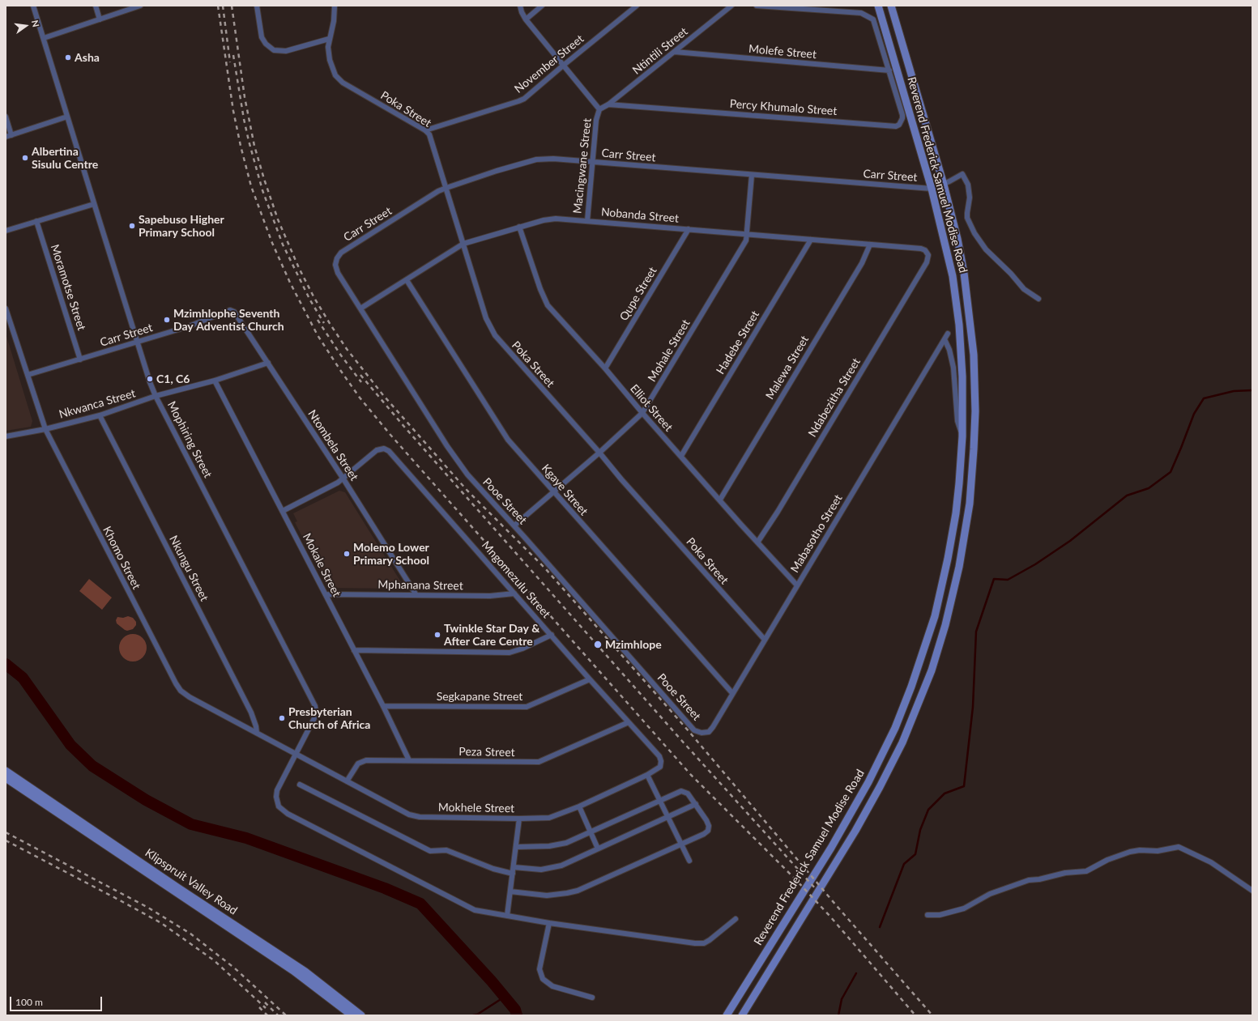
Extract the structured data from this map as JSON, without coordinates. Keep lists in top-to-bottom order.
{
  "streets": {
    "main road": ["Reverend Frederick Samuel Modise Road", "Klipspruit Valley Road"],
    "street": [
      "Ntintili Street",
      "Molefe Street",
      "November Street",
      "Percy Khumalo Street",
      "Poka Street",
      "Carr Street",
      "Macingwane Street",
      "Nobanda Street",
      "Moramotse Street",
      "Qupe Street",
      "Hadebe Street",
      "Mohale Street",
      "Malewa Street",
      "Ndabezitha Street",
      "Nkwanca Street",
      "Elliot Street",
      "Mophiring Street",
      "Ntombela Street",
      "Kgaye Street",
      "Pooe Street",
      "Mabasotho Street",
      "Khomo Street",
      "Mokale Street",
      "Nkungu Street",
      "Mngomezulu Street",
      "Mphanana Street",
      "Segkapane Street",
      "Peza Street",
      "Mokhele Street"
    ]
  },
  "crossings": [
    ["Ntintili Street", "Molefe Street"],
    ["Ntintili Street", "Percy Khumalo Street"],
    ["Ntintili Street", "Macingwane Street"],
    ["Molefe Street", "Percy Khumalo Street"],
    ["November Street", "Poka Street"],
    ["November Street", "Macingwane Street"],
    ["Poka Street", "Carr Street"],
    ["Poka Street", "Nobanda Street"],
    ["Poka Street", "Mohale Street"],
    ["Poka Street", "Mabasotho Street"],
    ["Carr Street", "Macingwane Street"],
    ["Carr Street", "Reverend Frederick Samuel Modise Road"],
    ["Carr Street", "Moramotse Street"],
    ["Carr Street", "Mohale Street"],
    ["Carr Street", "Mophiring Street"],
    ["Carr Street", "Ntombela Street"],
    ["Carr Street", "Pooe Street"],
    ["Carr Street", "Khomo Street"],
    ["Macingwane Street", "Nobanda Street"],
    ["Nobanda Street", "Qupe Street"],
    ["Nobanda Street", "Hadebe Street"],
    ["Nobanda Street", "Mohale Street"],
    ["Nobanda Street", "Malewa Street"],
    ["Nobanda Street", "Ndabezitha Street"],
    ["Nobanda Street", "Elliot Street"],
    ["Nobanda Street", "Kgaye Street"],
    ["Nobanda Street", "Pooe Street"],
    ["Qupe Street", "Elliot Street"],
    ["Hadebe Street", "Elliot Street"],
    ["Mohale Street", "Elliot Street"],
    ["Mohale Street", "Kgaye Street"],
    ["Mohale Street", "Pooe Street"],
    ["Malewa Street", "Elliot Street"],
    ["Ndabezitha Street", "Elliot Street"],
    ["Nkwanca Street", "Mophiring Street"],
    ["Nkwanca Street", "Ntombela Street"],
    ["Nkwanca Street", "Khomo Street"],
    ["Nkwanca Street", "Mokale Street"],
    ["Nkwanca Street", "Nkungu Street"],
    ["Elliot Street", "Mabasotho Street"],
    ["Mophiring Street", "Khomo Street"],
    ["Mophiring Street", "Mokhele Street"],
    ["Ntombela Street", "Mngomezulu Street"],
    ["Ntombela Street", "Mphanana Street"],
    ["Kgaye Street", "Mabasotho Street"],
    ["Pooe Street", "Mabasotho Street"],
    ["Khomo Street", "Nkungu Street"],
    ["Khomo Street", "Mokhele Street"],
    ["Mokale Street", "Mphanana Street"],
    ["Mokale Street", "Segkapane Street"],
    ["Mokale Street", "Peza Street"],
    ["Mngomezulu Street", "Mphanana Street"],
    ["Mngomezulu Street", "Segkapane Street"],
    ["Mngomezulu Street", "Peza Street"],
    ["Mngomezulu Street", "Mokhele Street"],
    ["Peza Street", "Mokhele Street"]
  ],
  "places": [
    "Asha",
    "Albertina Sisulu Centre",
    "Sapebuso Higher Primary School",
    "Mzimhlophe Seventh Day Adventist Church",
    "C1, C6",
    "Molemo Lower Primary School",
    "Twinkle Star Day & After Care Centre",
    "Mzimhlope",
    "Presbyterian Church of Africa"
  ],
  "scale_bar": "100 m",
  "north": "right"
}
